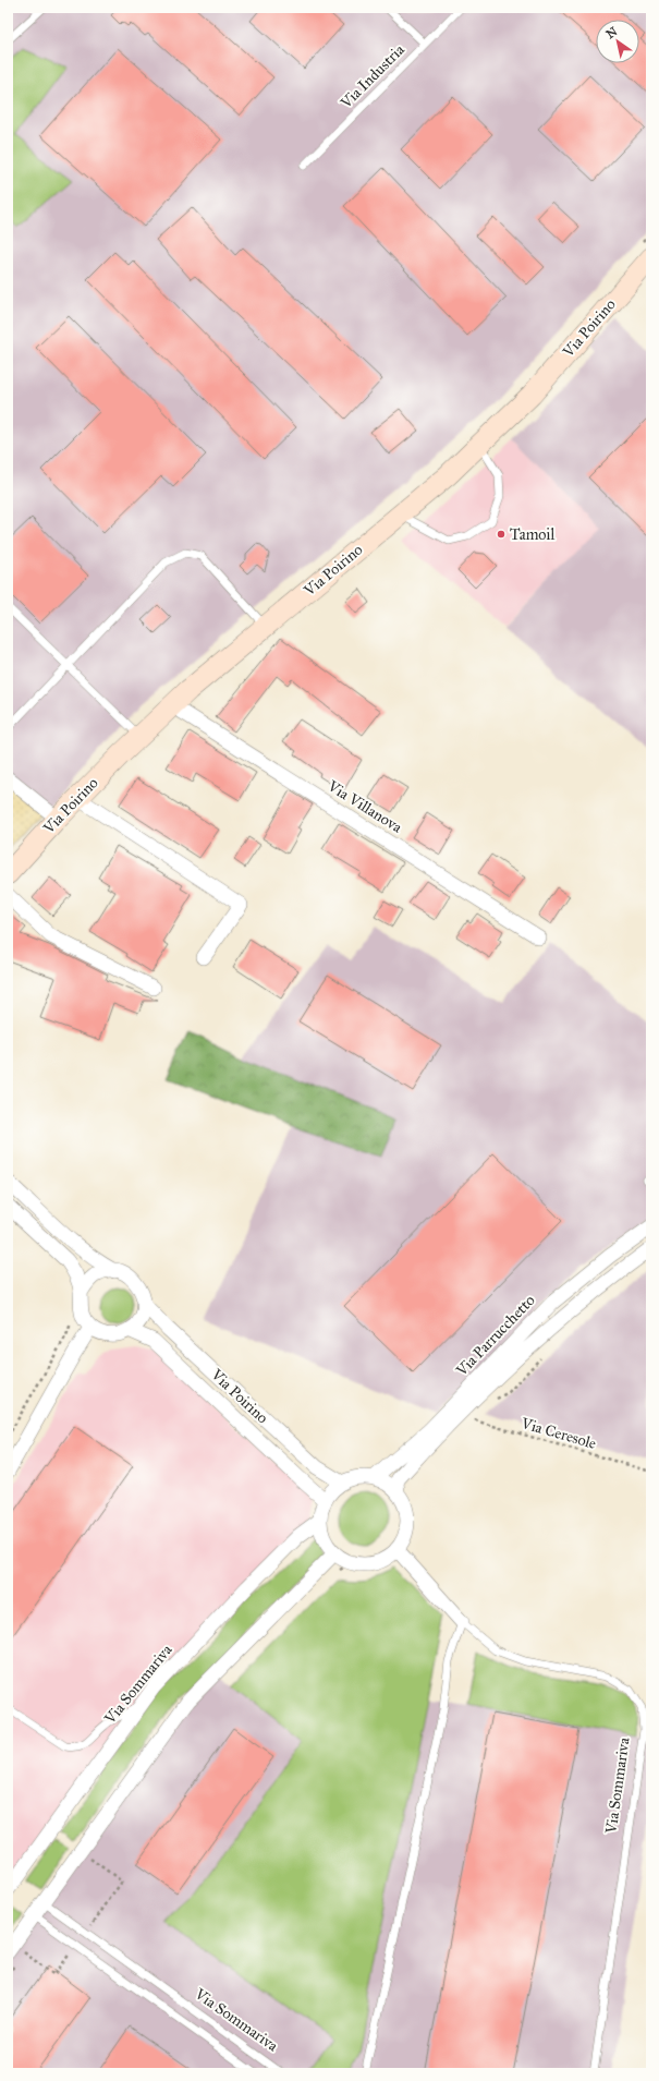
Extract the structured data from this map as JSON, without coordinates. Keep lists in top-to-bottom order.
{
  "streets": {
    "main road": ["Via Poirino"],
    "street": ["Via Villanova", "Via Parrucchetto", "Via Sommariva"],
    "lane": ["Via Industria"],
    "path": ["Via Ceresole"]
  },
  "crossings": [
    ["Via Poirino", "Via Villanova"],
    ["Via Poirino", "Via Parrucchetto"],
    ["Via Poirino", "Via Sommariva"],
    ["Via Parrucchetto", "Via Ceresole"],
    ["Via Parrucchetto", "Via Sommariva"]
  ],
  "places": ["Tamoil"],
  "north": "top left"
}
